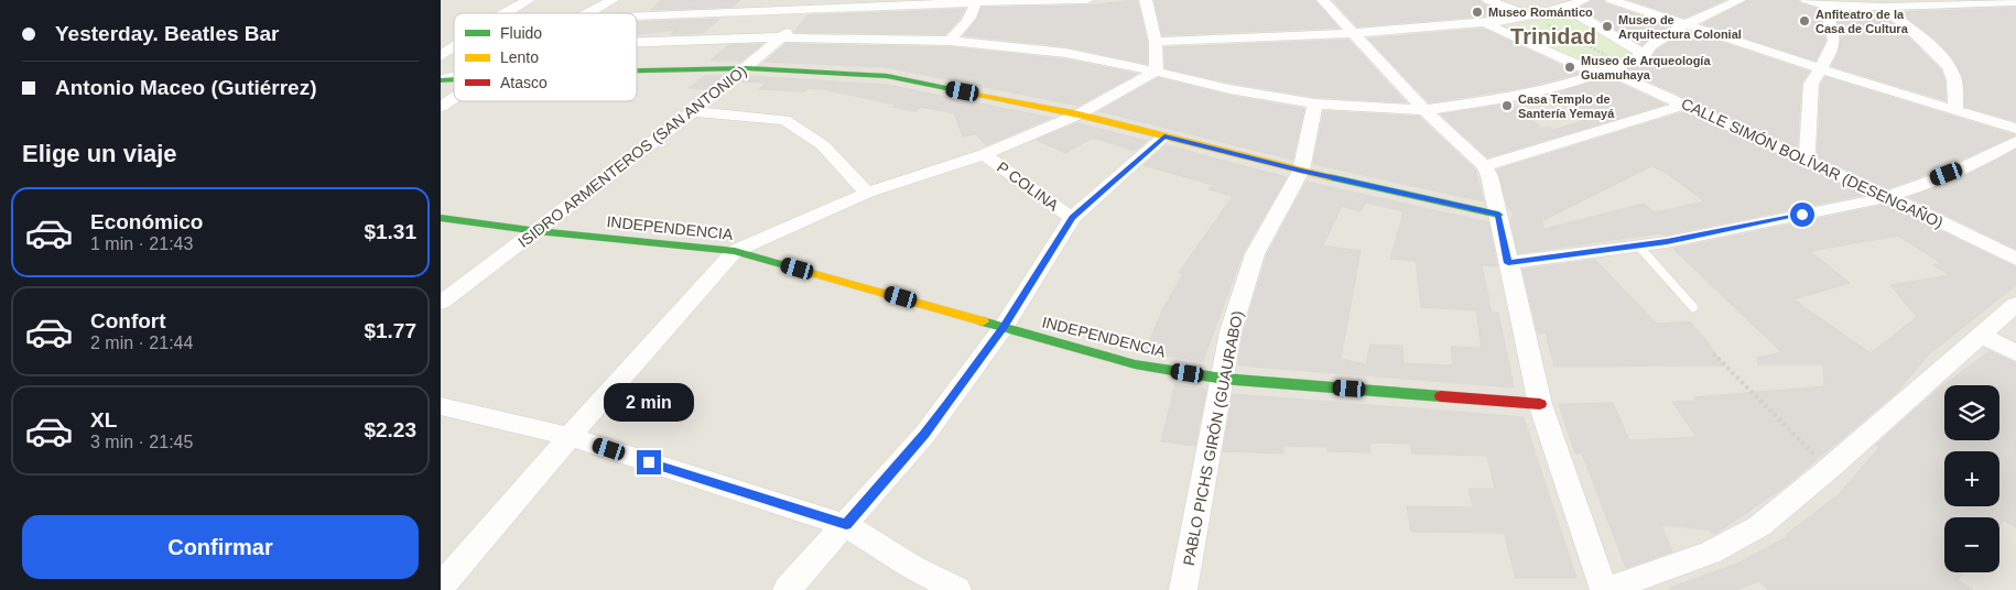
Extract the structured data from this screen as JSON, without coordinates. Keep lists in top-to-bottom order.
{
  "streets": {
    "street": [
      "ISIDRO ARMENTEROS (SAN ANTONIO)",
      "CALLE SIMÓN BOLÍVAR (DESENGAÑO)",
      "P COLINA",
      "INDEPENDENCIA",
      "PABLO PICHS GIRÓN (GUAURABO)"
    ]
  },
  "crossings": [
    ["ISIDRO ARMENTEROS (SAN ANTONIO)", "INDEPENDENCIA"],
    ["INDEPENDENCIA", "PABLO PICHS GIRÓN (GUAURABO)"]
  ],
  "districts": ["Trinidad"],
  "places": [
    "Museo Romántico",
    "Anfiteatro de la Casa de Cultura",
    "Museo de Arquitectura Colonial",
    "Museo de Arqueología Guamuhaya",
    "Casa Templo de Santería Yemayá"
  ],
  "legend": ["Fluido", "Lento", "Atasco"],
  "page": {
    "banner": ["Yesterday. Beatles Bar", "Antonio Maceo (Gutiérrez)"],
    "heading": "Elige un viaje",
    "list": [
      {
        "name": "Económico",
        "note": "1 min · 21:43",
        "value": "$1.31"
      },
      {
        "name": "Confort",
        "note": "2 min · 21:44",
        "value": "$1.77"
      },
      {
        "name": "XL",
        "note": "3 min · 21:45",
        "value": "$2.23"
      }
    ],
    "bubble": "2 min",
    "map_buttons": ["+", "−"],
    "buttons": "Confirmar"
  }
}
